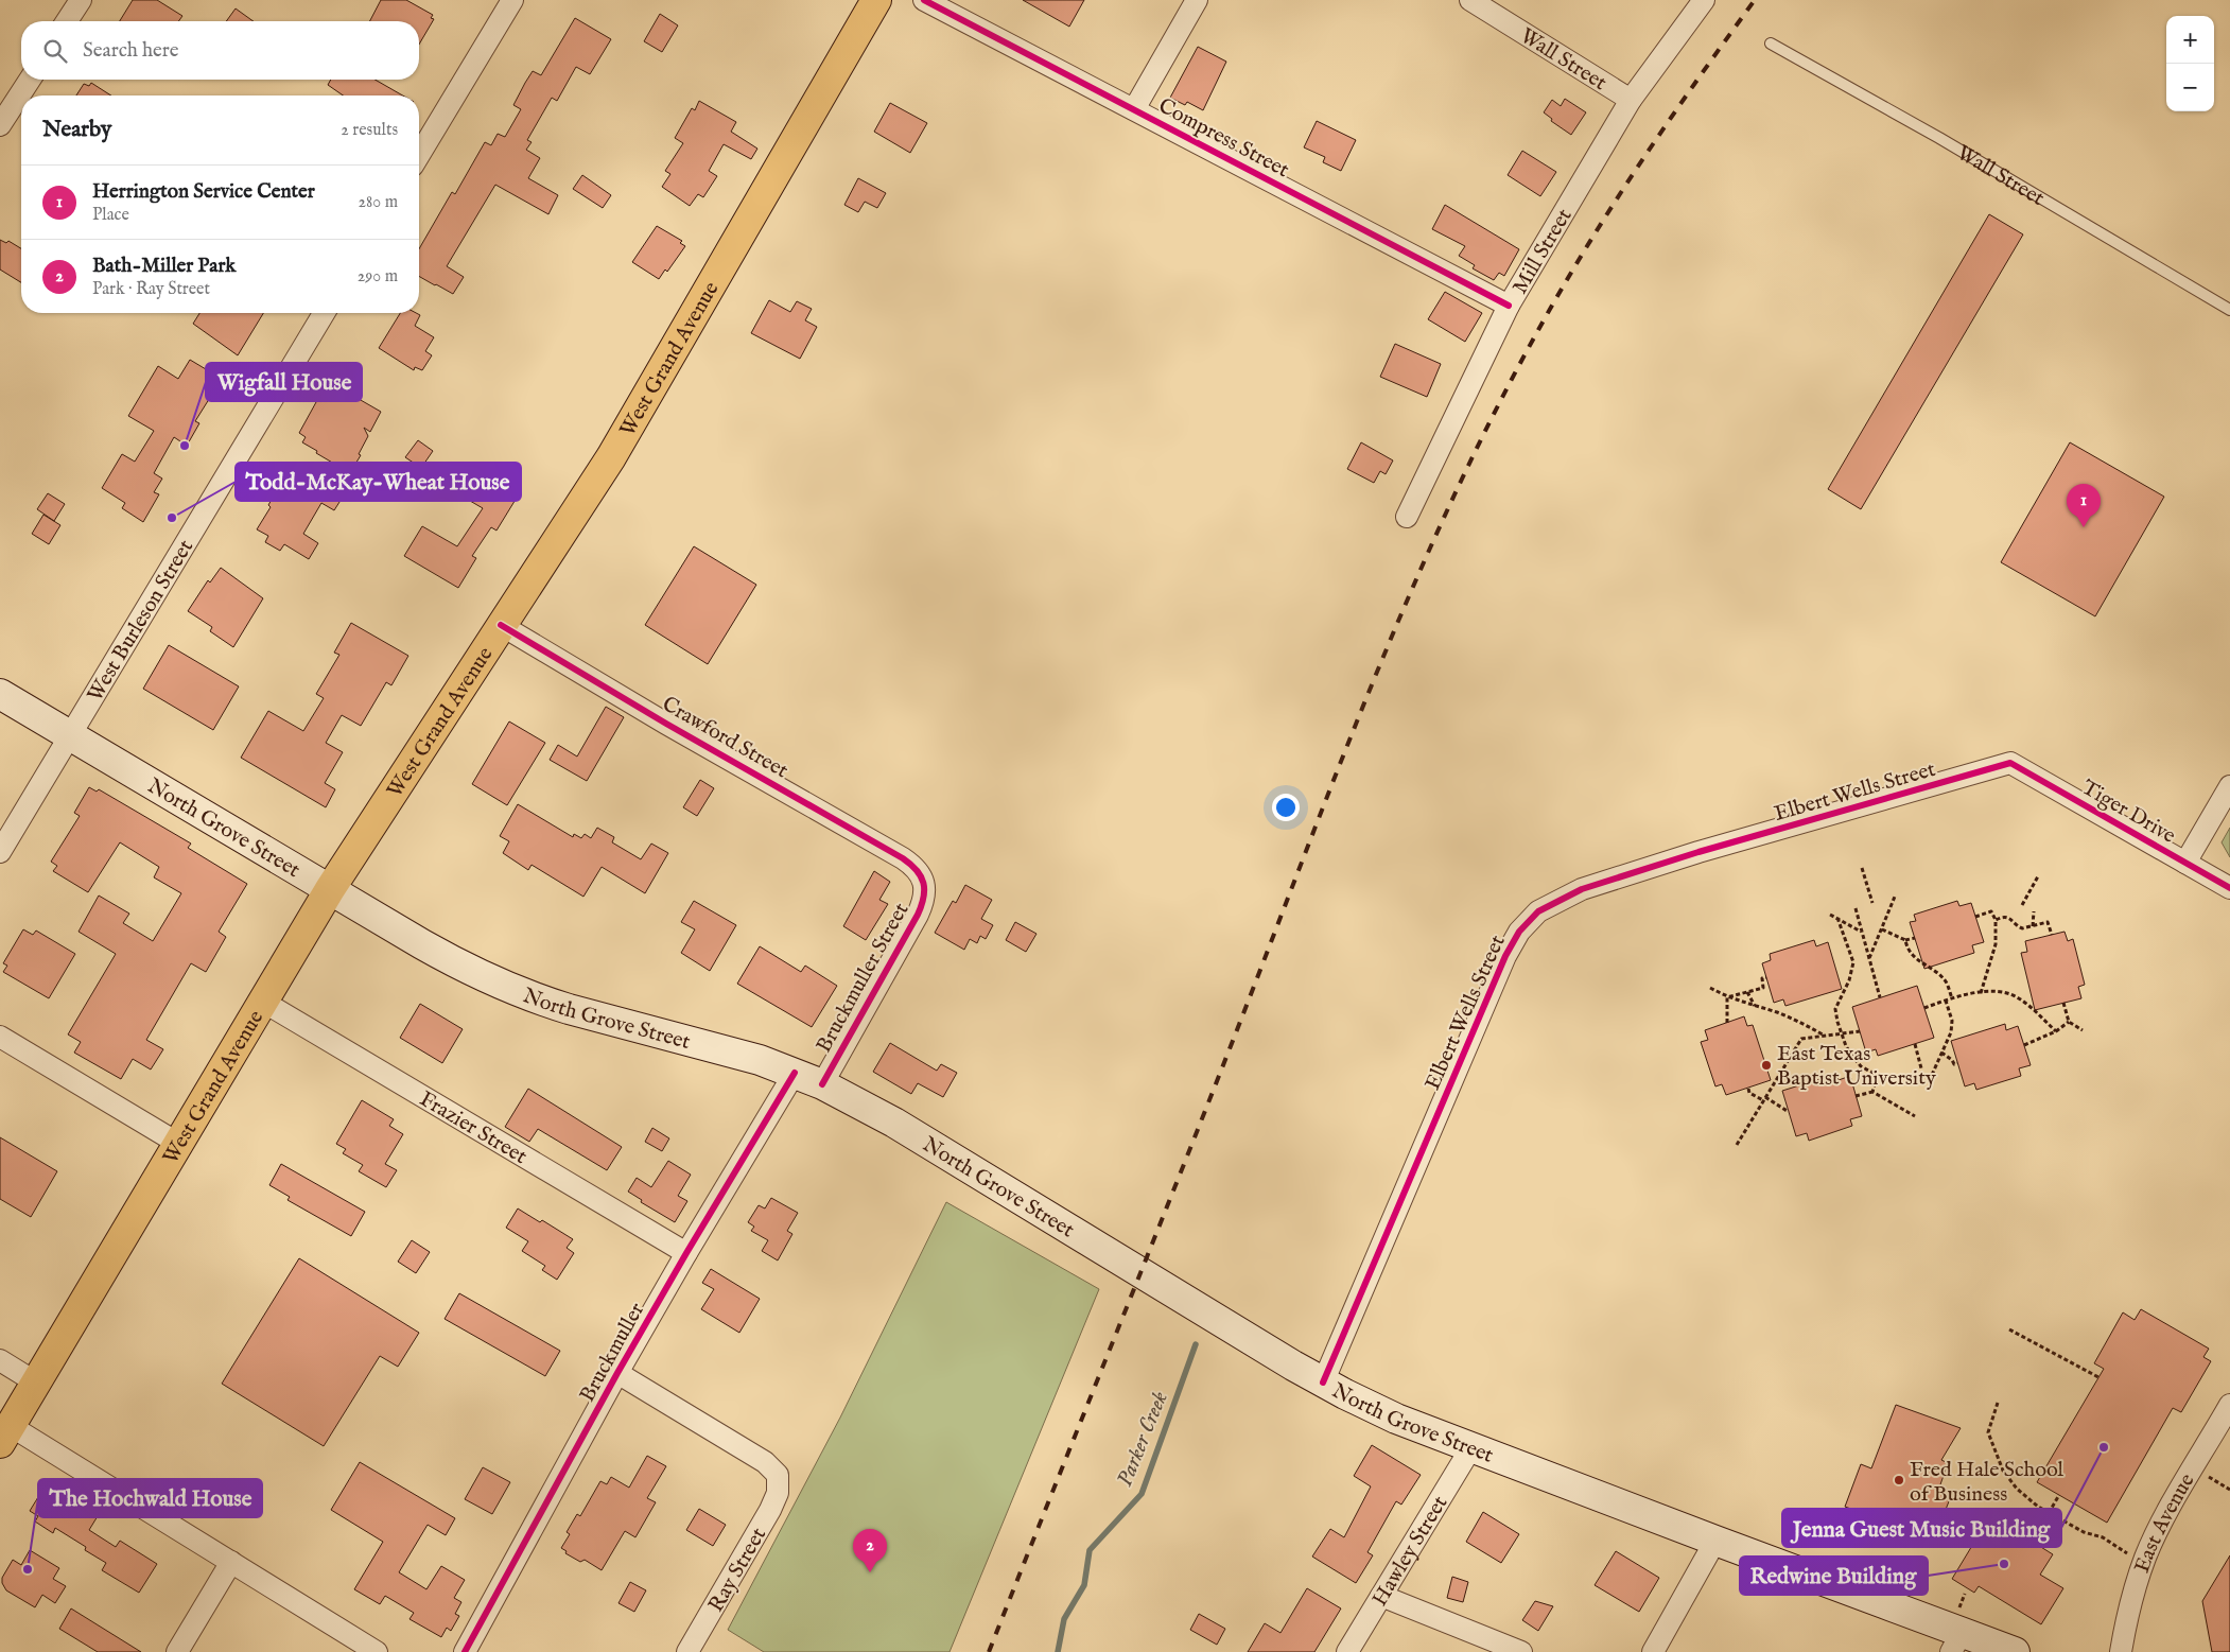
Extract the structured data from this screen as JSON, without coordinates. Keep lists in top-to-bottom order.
{
  "streets": {
    "highway": ["West Grand Avenue"],
    "main road": ["North Grove Street"],
    "street": [
      "Wall Street",
      "Compress Street",
      "Mill Street",
      "West Burleson Street",
      "Crawford Street",
      "Elbert Wells Street",
      "Tiger Drive",
      "Bruckmuller Street",
      "Frazier Street",
      "Bruckmuller",
      "East Avenue",
      "Hawley Street",
      "Ray Street"
    ]
  },
  "crossings": [
    ["Wall Street", "Mill Street"],
    ["Compress Street", "Mill Street"],
    ["West Grand Avenue", "Crawford Street"],
    ["West Grand Avenue", "North Grove Street"],
    ["West Grand Avenue", "Frazier Street"],
    ["West Burleson Street", "North Grove Street"],
    ["Crawford Street", "Bruckmuller Street"],
    ["Elbert Wells Street", "Tiger Drive"],
    ["Elbert Wells Street", "North Grove Street"],
    ["North Grove Street", "Bruckmuller Street"],
    ["North Grove Street", "Bruckmuller"],
    ["North Grove Street", "Hawley Street"],
    ["Frazier Street", "Bruckmuller"],
    ["Bruckmuller", "Ray Street"]
  ],
  "water": ["Parker Creek"],
  "places": [
    "Wigfall House",
    "Todd-McKay-Wheat House",
    "East Texas Baptist University",
    "Jenna Guest Music Building",
    "Fred Hale School of Business",
    "Redwine Building",
    "The Hochwald House"
  ],
  "page": {
    "map_buttons": ["+", "−"],
    "search": "Search here",
    "heading": ["Nearby", "2 results"],
    "list": [
      {
        "mark": "1",
        "name": "Herrington Service Center",
        "note": "Place",
        "value": "280 m"
      },
      {
        "mark": "2",
        "name": "Bath-Miller Park",
        "note": "Park · Ray Street",
        "value": "290 m"
      }
    ],
    "pins": ["1", "2"]
  }
}
